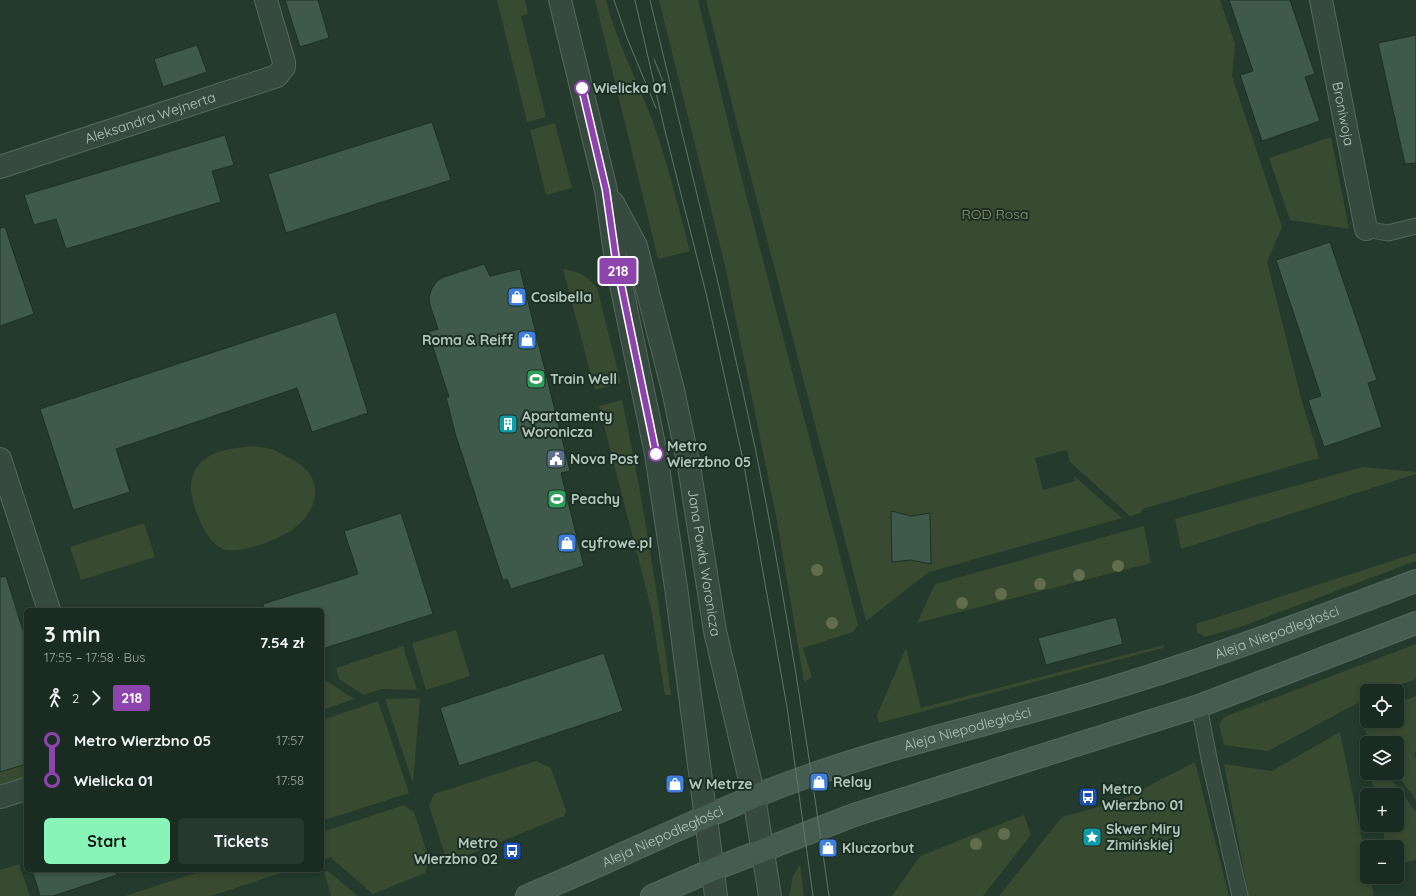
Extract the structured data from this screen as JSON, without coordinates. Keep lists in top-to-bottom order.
{
  "streets": {
    "main road": ["Aleja Niepodległości"],
    "street": ["Broniwoja", "Aleksandra Wejnerta", "Jana Pawła Woronicza"]
  },
  "crossings": [
    ["Jana Pawła Woronicza", "Aleja Niepodległości"]
  ],
  "parks": ["ROD Rosa"],
  "places": {
    "other": ["Wielicka 01", "Metro Wierzbno 05"],
    "shop": [
      "Cosibella",
      "Roma & Reiff",
      "cyfrowe.pl",
      "Relay",
      "W Metrze",
      "Kluczorbut"
    ],
    "sports": ["Train Well", "Peachy"],
    "building": ["Apartamenty Woronicza"],
    "public building": ["Nova Post"],
    "bus stop": ["Metro Wierzbno 01", "Metro Wierzbno 02"],
    "place": ["Skwer Miry Zimińskiej"]
  },
  "lines": ["bus line 218"],
  "page": {
    "on_map": "218",
    "heading": ["3 min", "17:55 – 17:58 · Bus", "7.54 zł"],
    "legs": ["2", "218"],
    "map_buttons": ["+", "−"],
    "list": [
      {
        "name": "Metro Wierzbno 05",
        "value": "17:57"
      },
      {
        "name": "Wielicka 01",
        "value": "17:58"
      }
    ],
    "buttons": ["Start", "Tickets"]
  }
}
